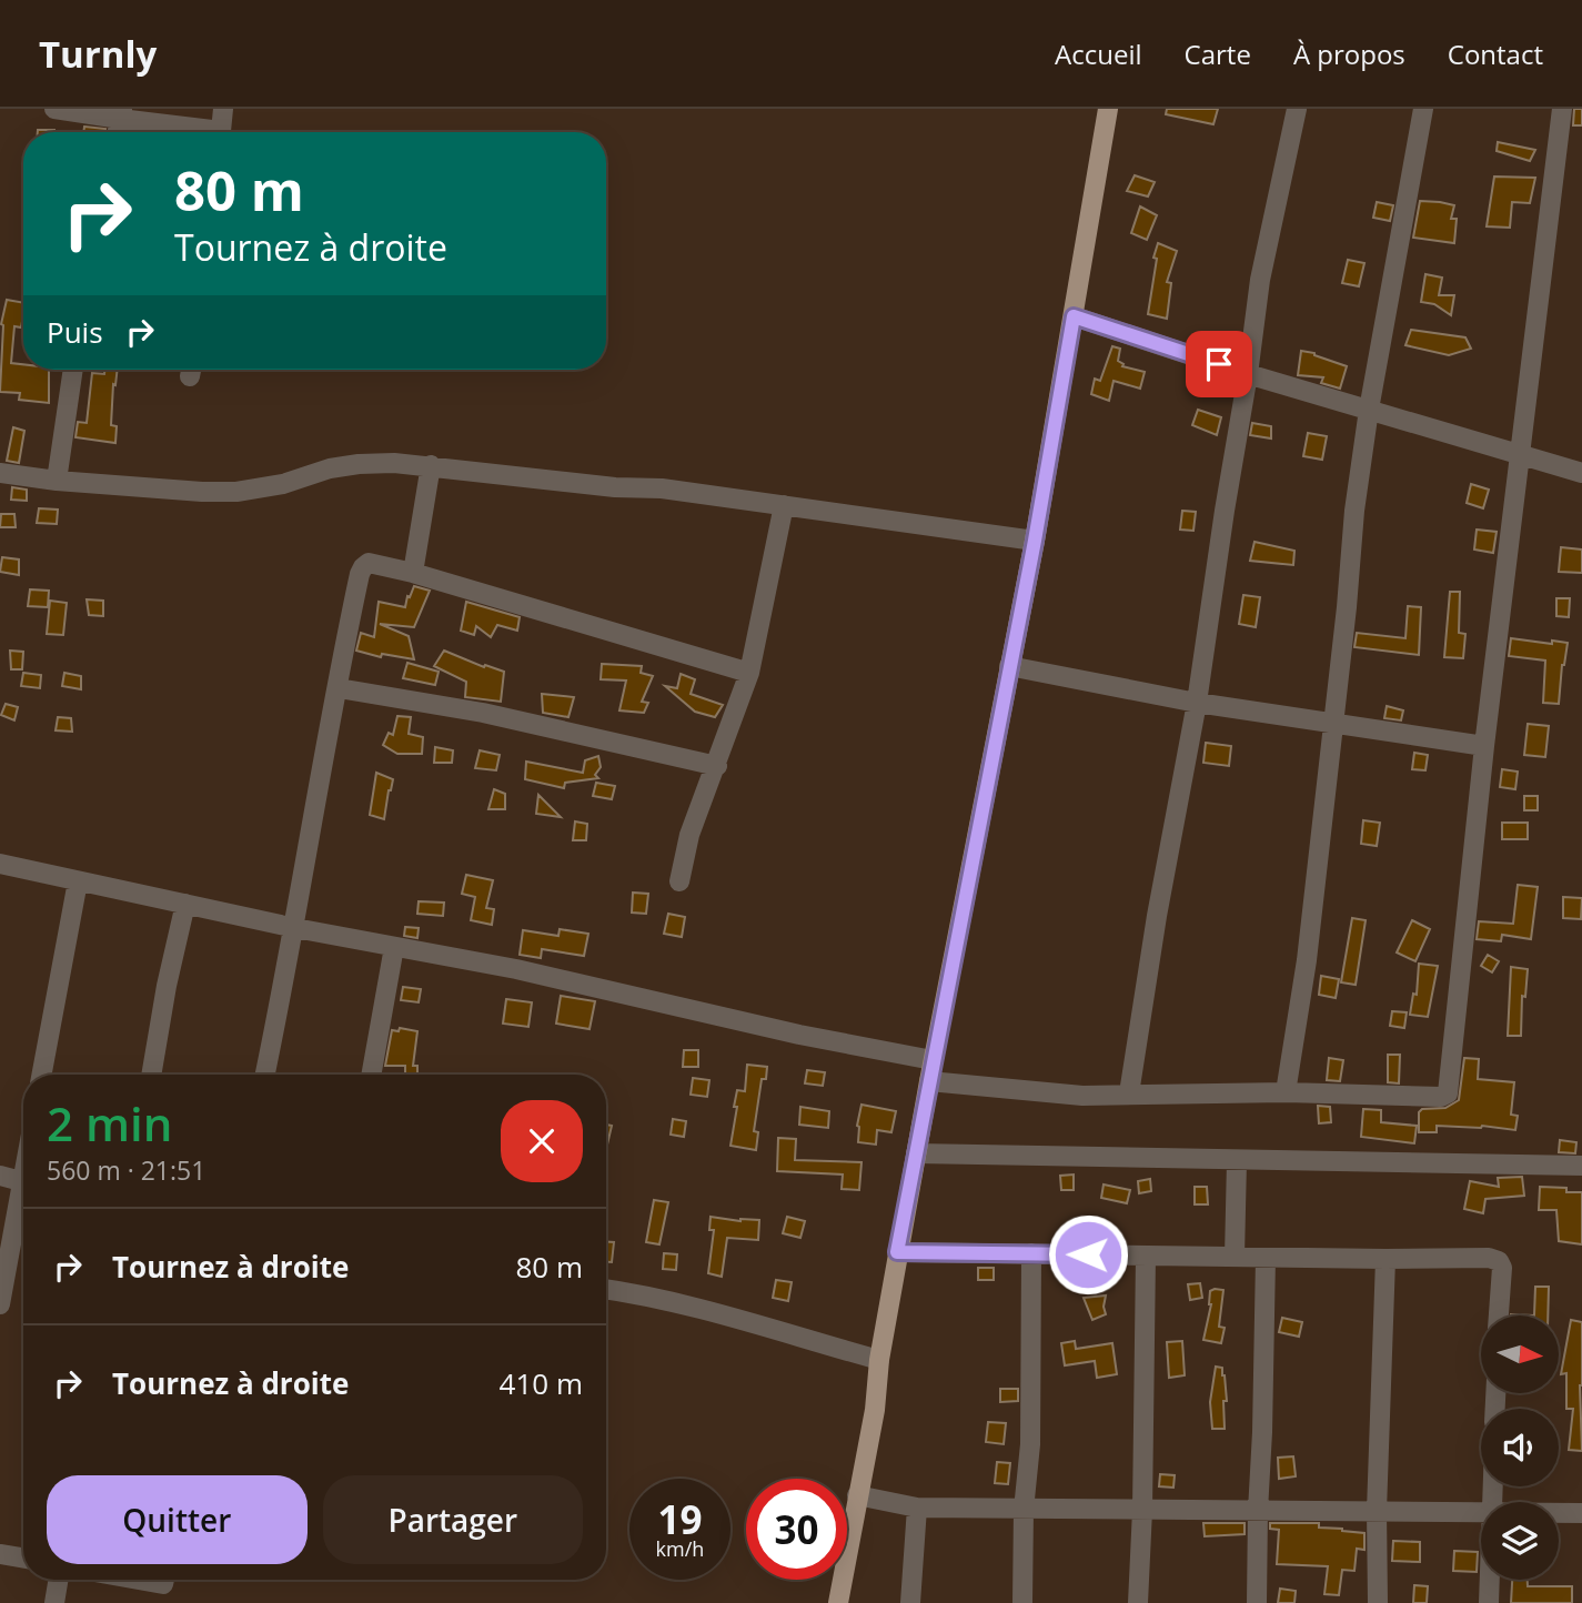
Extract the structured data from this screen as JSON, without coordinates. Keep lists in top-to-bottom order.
{
  "north": "right",
  "page": {
    "header": "Turnly",
    "nav": [
      "Accueil",
      "Carte",
      "À propos",
      "Contact"
    ],
    "turn": ["80 m", "Tournez à droite"],
    "then": "Puis",
    "heading": ["2 min", "560 m · 21:51"],
    "list": [
      {
        "name": "Tournez à droite",
        "value": "80 m"
      },
      {
        "name": "Tournez à droite",
        "value": "410 m"
      }
    ],
    "buttons": ["Quitter", "Partager"],
    "speed": "19 km/h",
    "limit": "30"
  }
}
